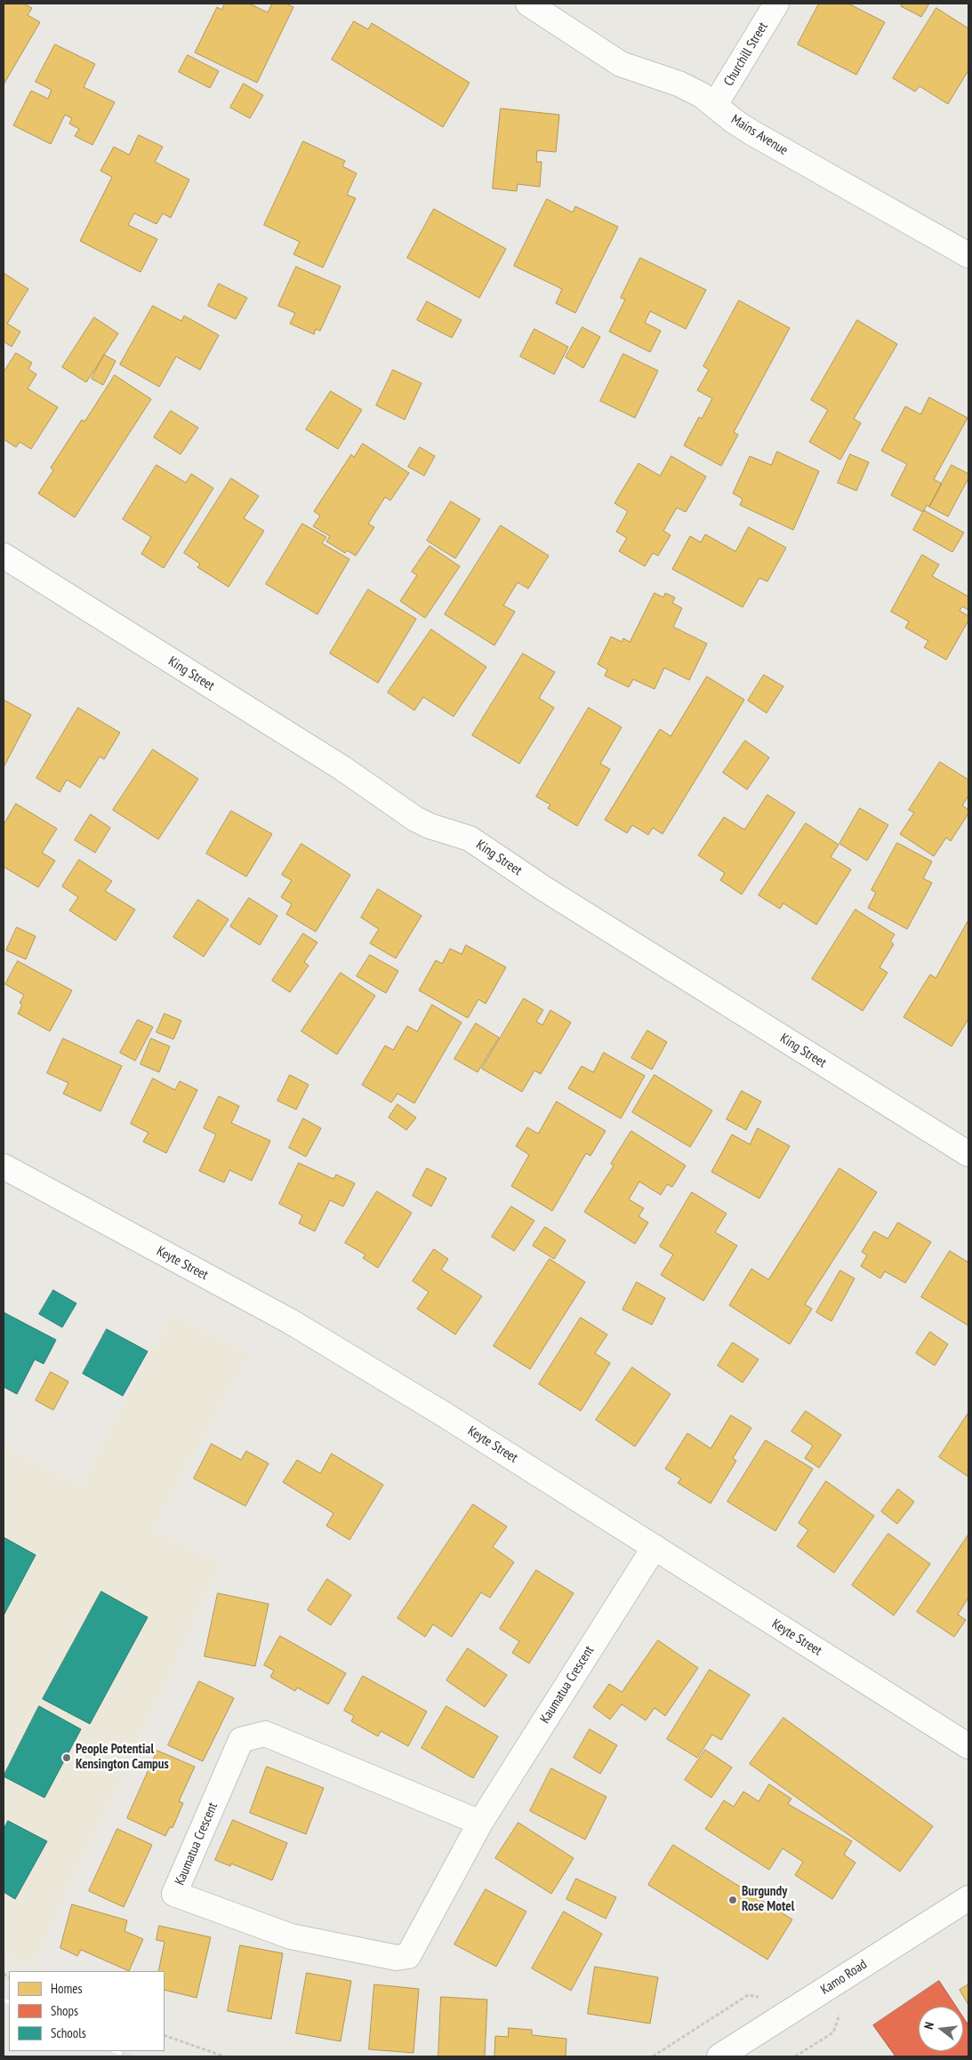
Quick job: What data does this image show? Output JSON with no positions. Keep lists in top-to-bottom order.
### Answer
{
  "streets": {
    "street": [
      "Churchill Street",
      "Mains Avenue",
      "King Street",
      "Keyte Street",
      "Kaumatua Crescent",
      "Kamo Road"
    ]
  },
  "crossings": [
    ["Churchill Street", "Mains Avenue"],
    ["Keyte Street", "Kaumatua Crescent"]
  ],
  "places": ["People Potential Kensington Campus", "Burgundy Rose Motel"],
  "legend": ["Homes", "Shops", "Schools"],
  "north": "left"
}
